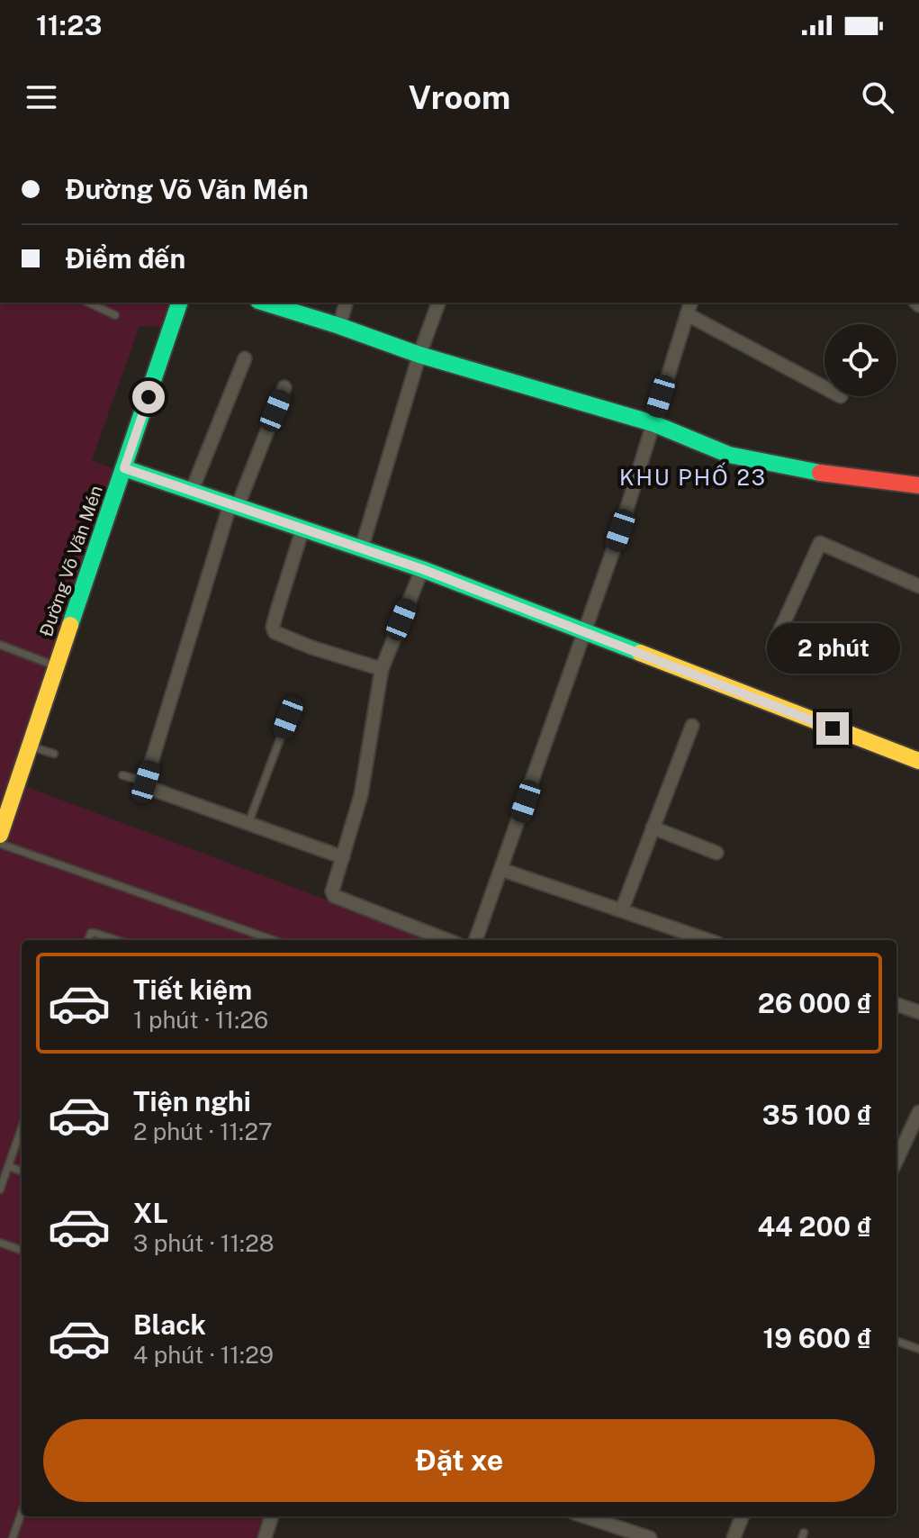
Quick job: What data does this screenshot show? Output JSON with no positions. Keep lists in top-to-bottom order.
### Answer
{
  "streets": {
    "street": ["Đường Võ Văn Mén"]
  },
  "districts": ["KHU PHỐ 23"],
  "page": {
    "status": "11:23",
    "header": "Vroom",
    "banner": ["Đường Võ Văn Mén", "Điểm đến"],
    "bubble": "2 phút",
    "list": [
      {
        "name": "Tiết kiệm",
        "note": "1 phút · 11:26",
        "value": "26 000 ₫"
      },
      {
        "name": "Tiện nghi",
        "note": "2 phút · 11:27",
        "value": "35 100 ₫"
      },
      {
        "name": "XL",
        "note": "3 phút · 11:28",
        "value": "44 200 ₫"
      },
      {
        "name": "Black",
        "note": "4 phút · 11:29",
        "value": "19 600 ₫"
      }
    ],
    "buttons": "Đặt xe"
  }
}
